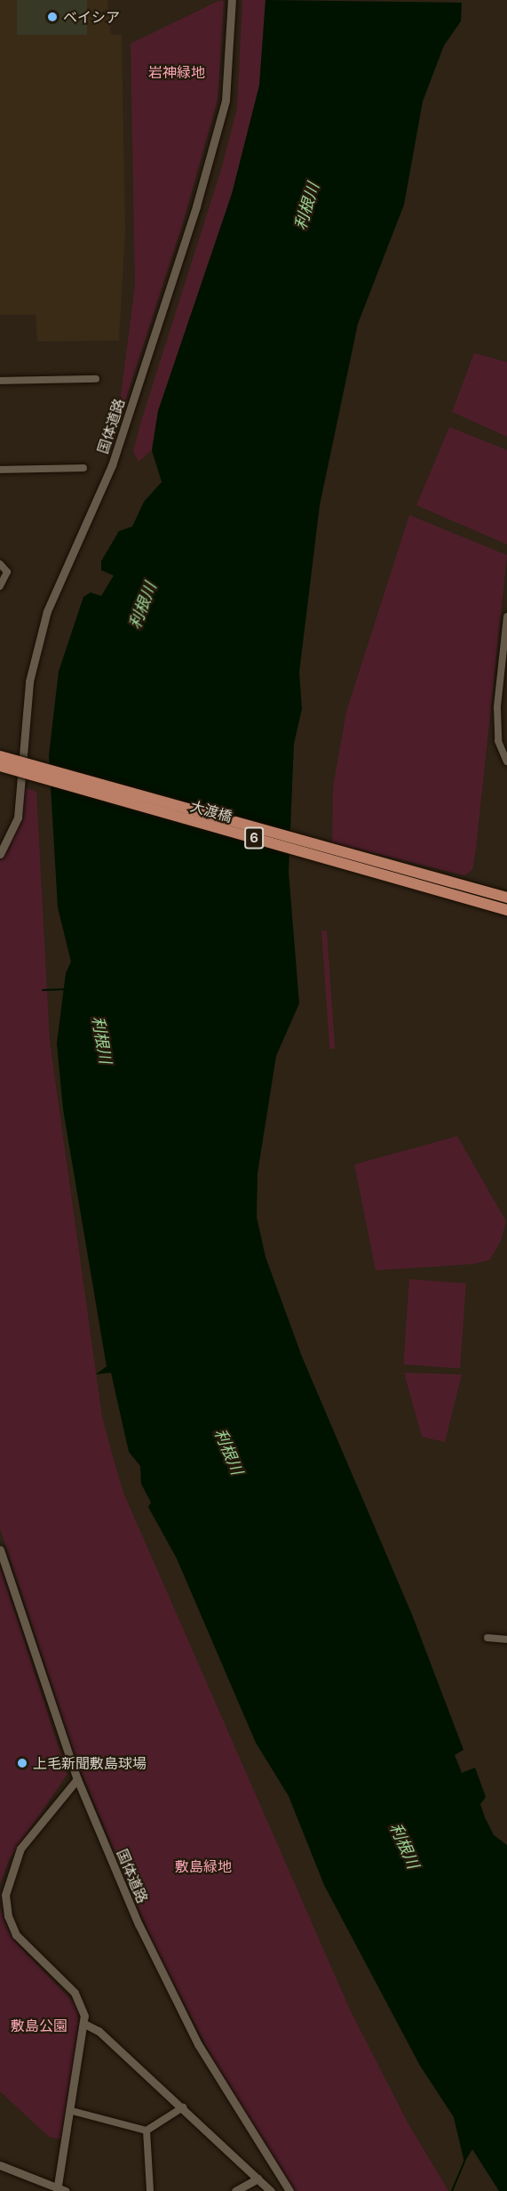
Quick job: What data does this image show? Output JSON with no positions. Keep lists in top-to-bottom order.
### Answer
{
  "streets": {
    "main road": ["大渡橋", "6"],
    "street": ["国体道路"]
  },
  "water": ["利根川"],
  "parks": ["岩神緑地", "敷島緑地", "敷島公園"],
  "places": ["ベイシア", "上毛新聞敷島球場"]
}
